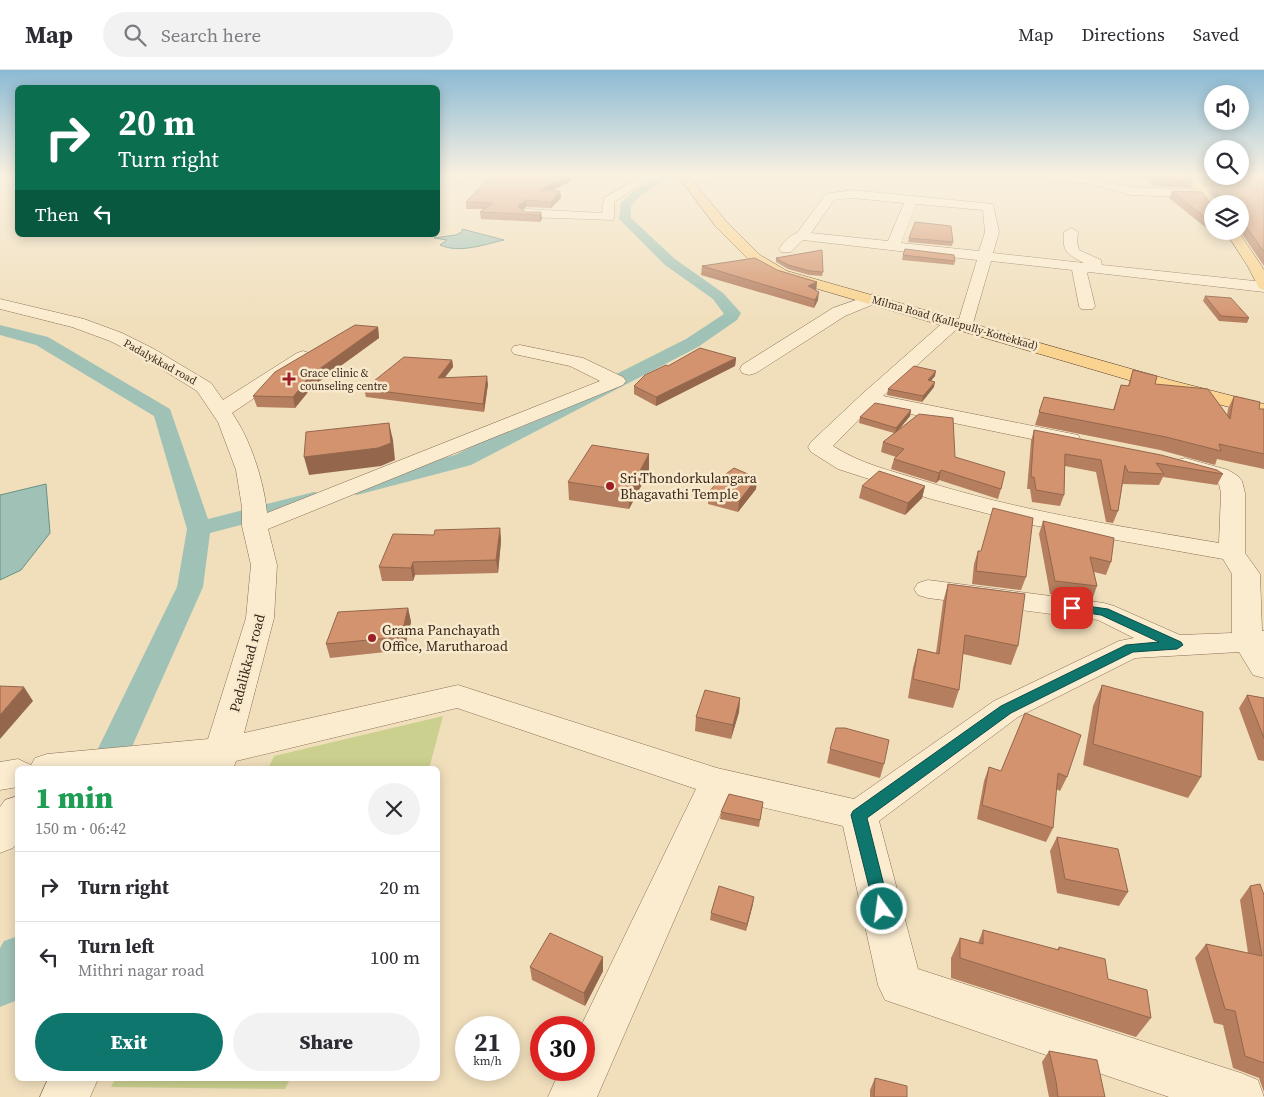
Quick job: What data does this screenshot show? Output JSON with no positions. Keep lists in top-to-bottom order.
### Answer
{
  "streets": {
    "main road": ["Milma Road (Kallepully-Kottekkad)"],
    "street": ["Padalykkad road", "Padalikkad road"]
  },
  "crossings": [
    ["Padalykkad road", "Padalikkad road"]
  ],
  "places": {
    "health": ["Grace clinic & counseling centre"],
    "other": ["Sri Thondorkulangara Bhagavathi Temple", "Grama Panchayath Office, Marutharoad"]
  },
  "page": {
    "header": "Map",
    "search": "Search here",
    "nav": ["Map", "Directions", "Saved"],
    "turn": ["20 m", "Turn right"],
    "then": "Then",
    "heading": ["1 min", "150 m · 06:42"],
    "list": [
      {
        "name": "Turn right",
        "value": "20 m"
      },
      {
        "name": "Turn left",
        "note": "Mithri nagar road",
        "value": "100 m"
      }
    ],
    "buttons": ["Exit", "Share"],
    "speed": "21 km/h",
    "limit": "30"
  }
}
